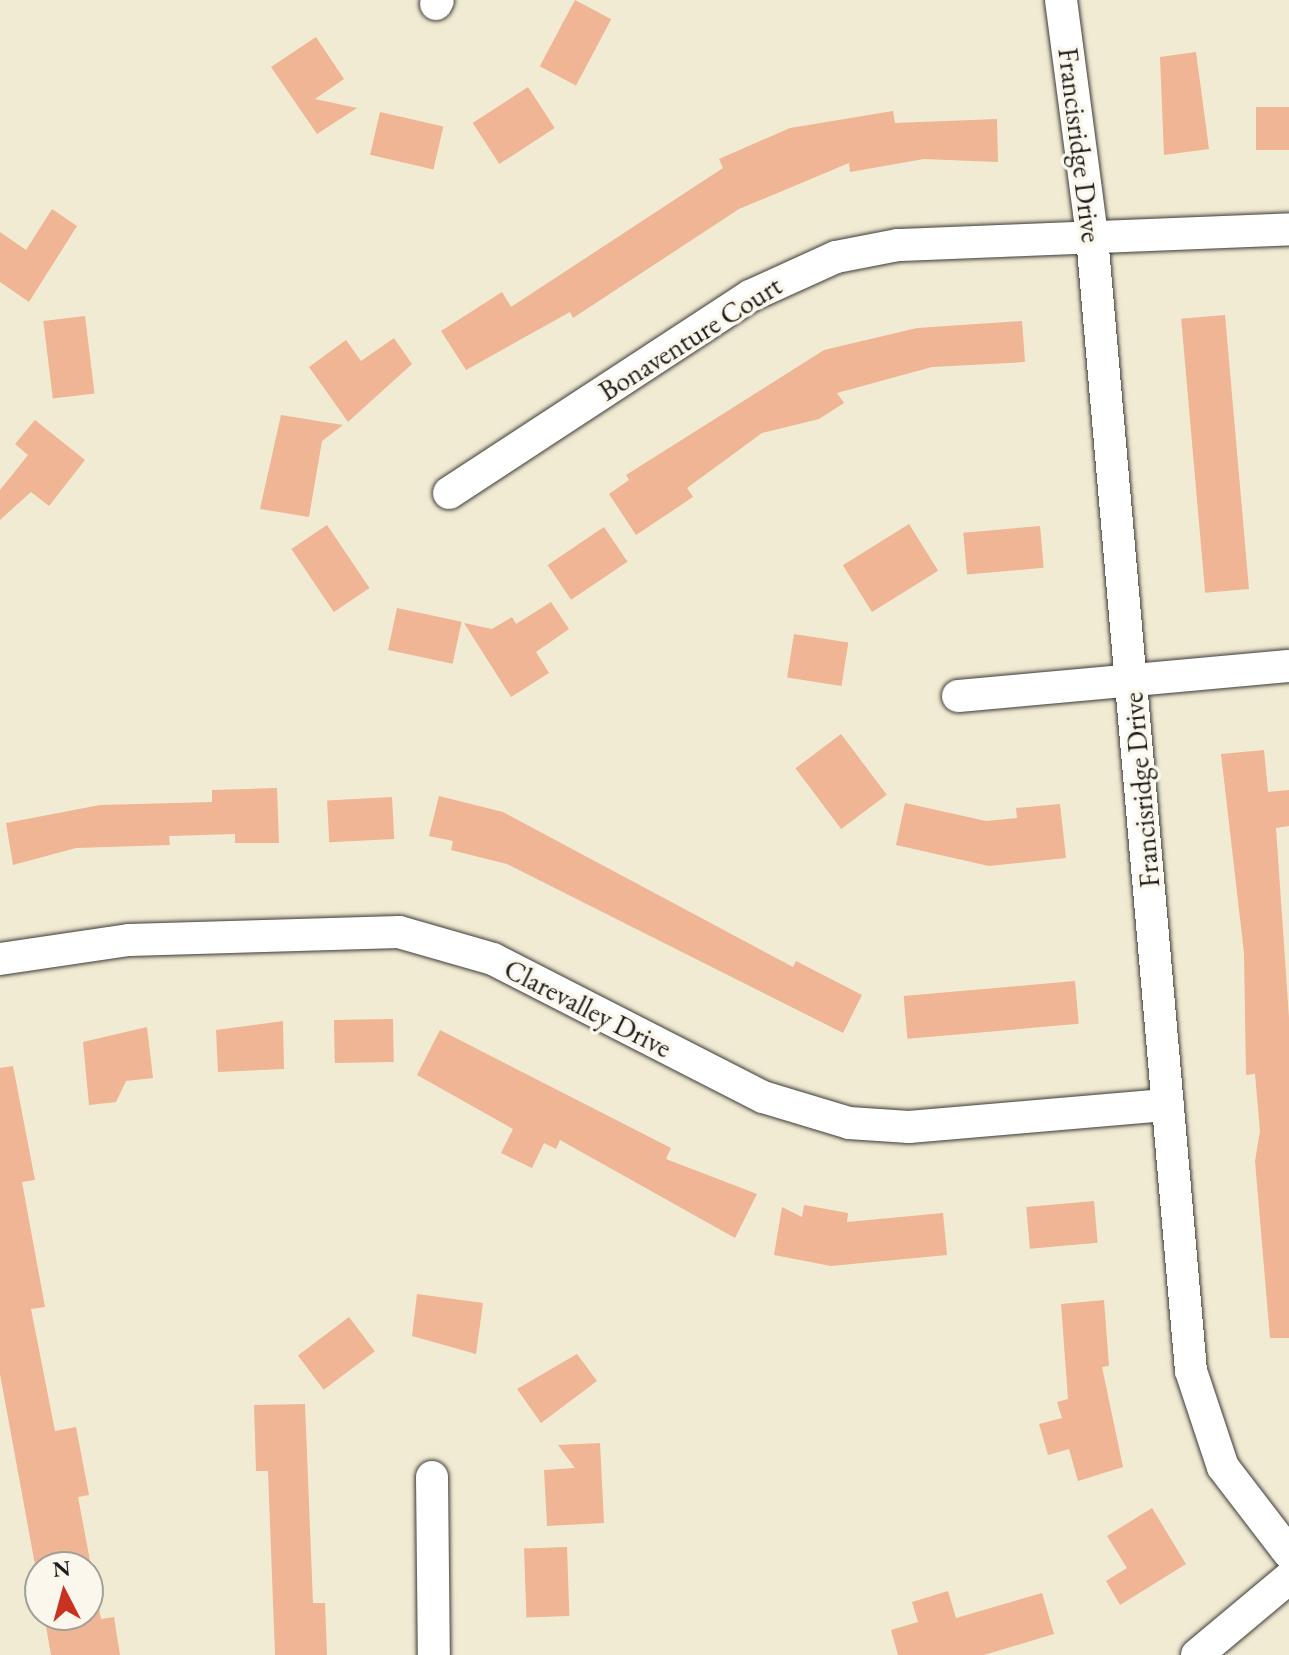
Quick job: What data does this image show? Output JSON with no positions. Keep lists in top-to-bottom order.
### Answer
{
  "streets": {
    "street": ["Francisridge Drive", "Bonaventure Court", "Clarevalley Drive"]
  },
  "crossings": [
    ["Francisridge Drive", "Bonaventure Court"],
    ["Francisridge Drive", "Clarevalley Drive"]
  ],
  "north": "top"
}
